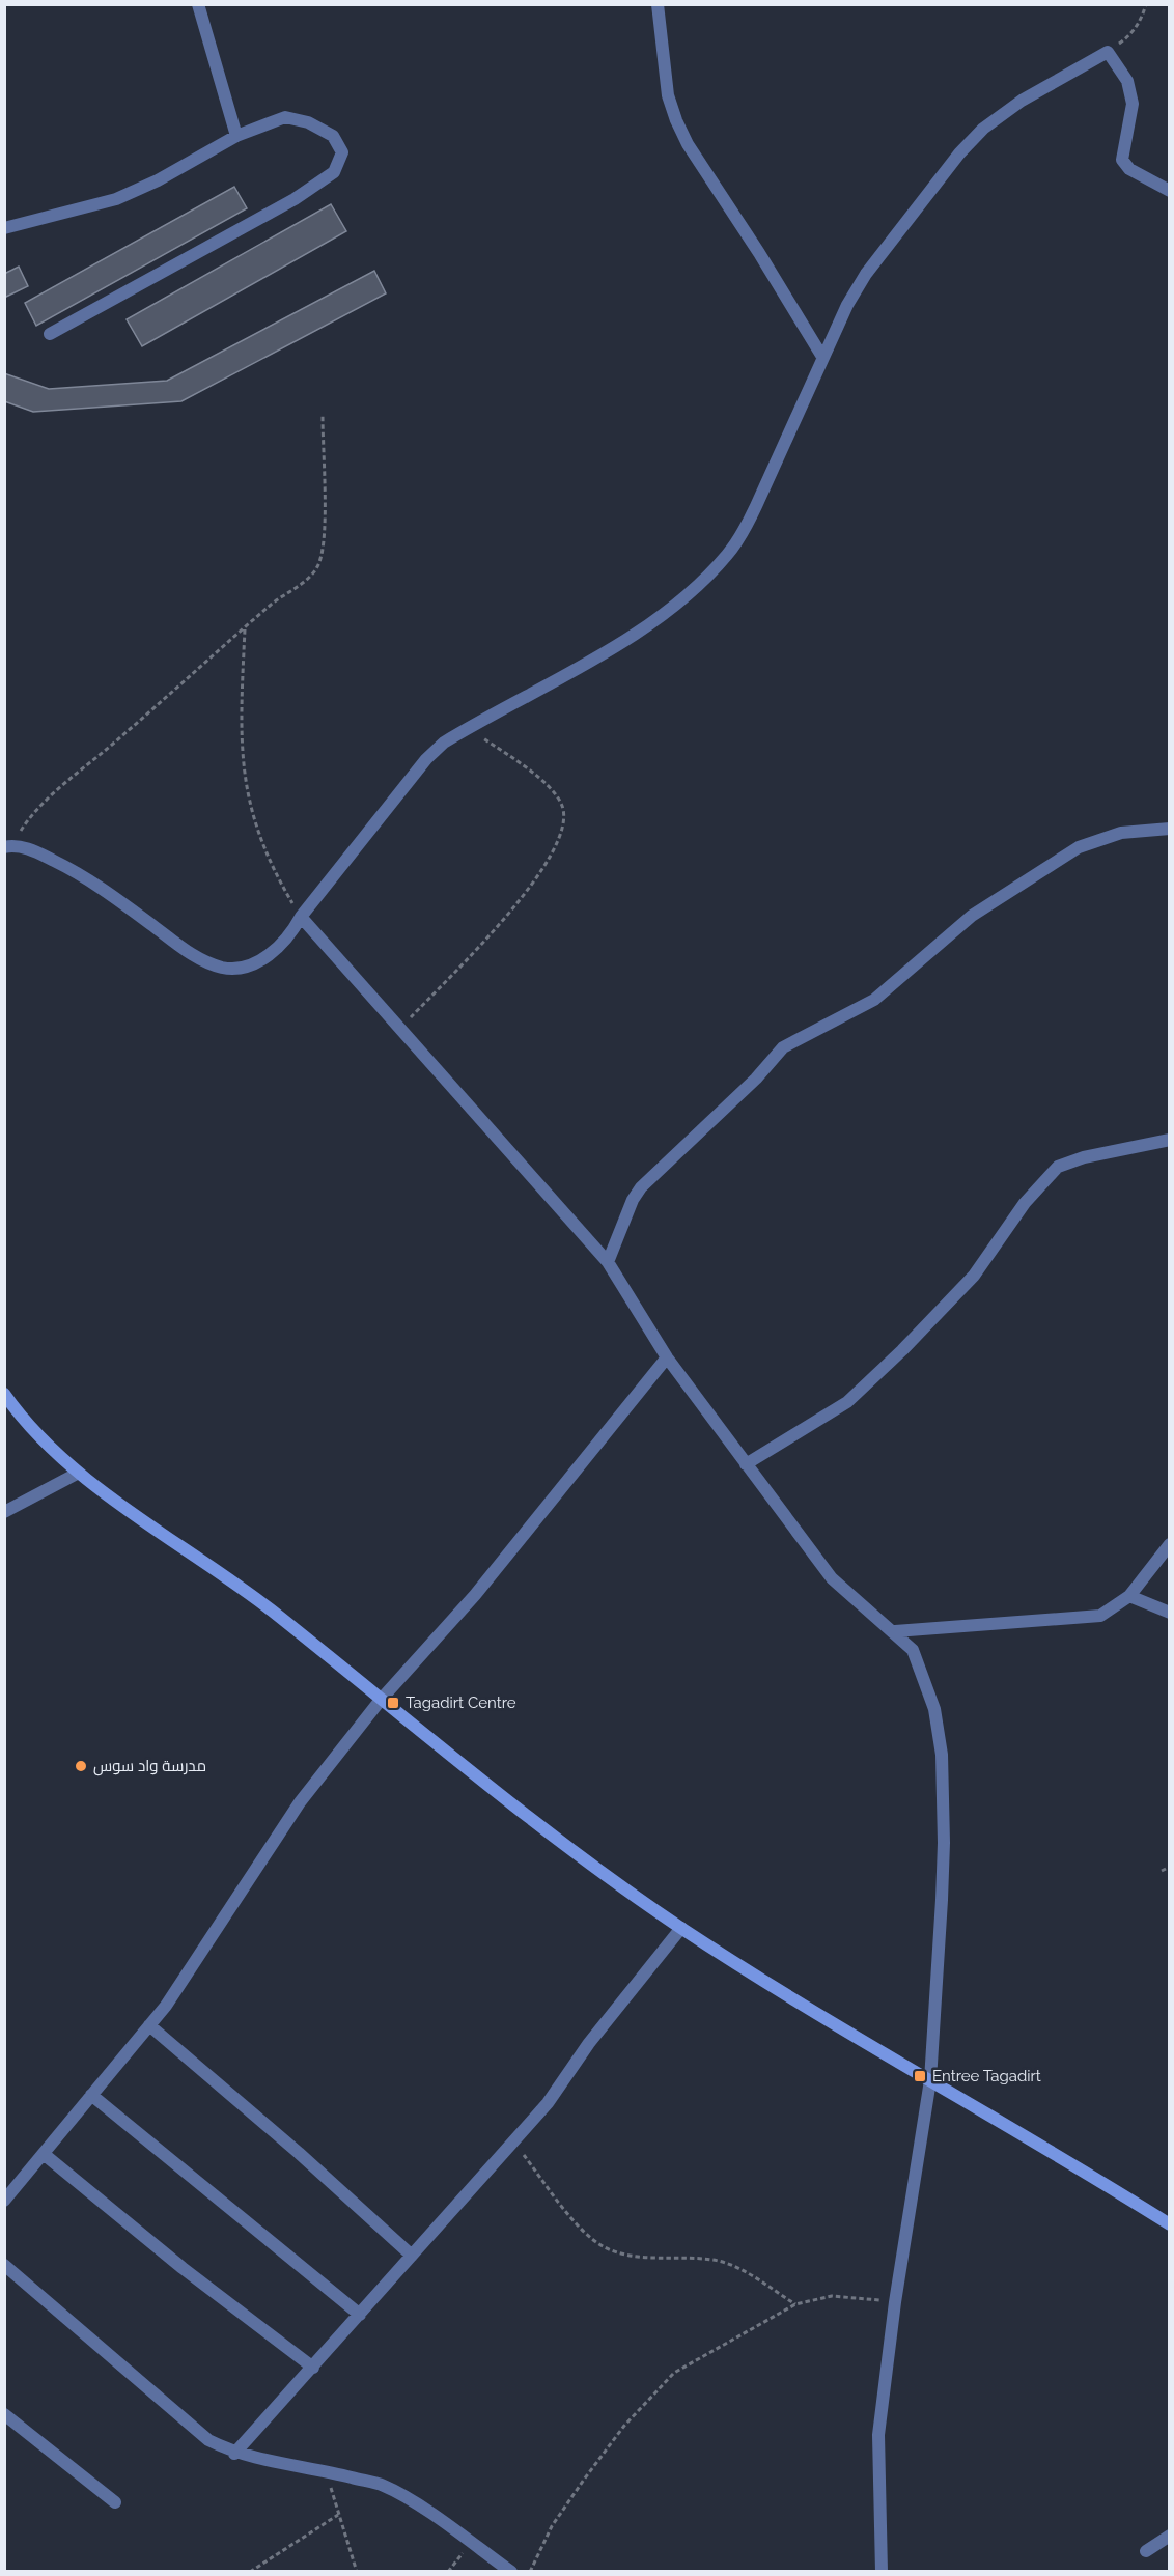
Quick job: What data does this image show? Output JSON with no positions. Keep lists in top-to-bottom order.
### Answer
{
  "places": {
    "transit": ["Tagadirt Centre", "Entree Tagadirt"],
    "other": ["مدرسة واد سوس"]
  }
}
